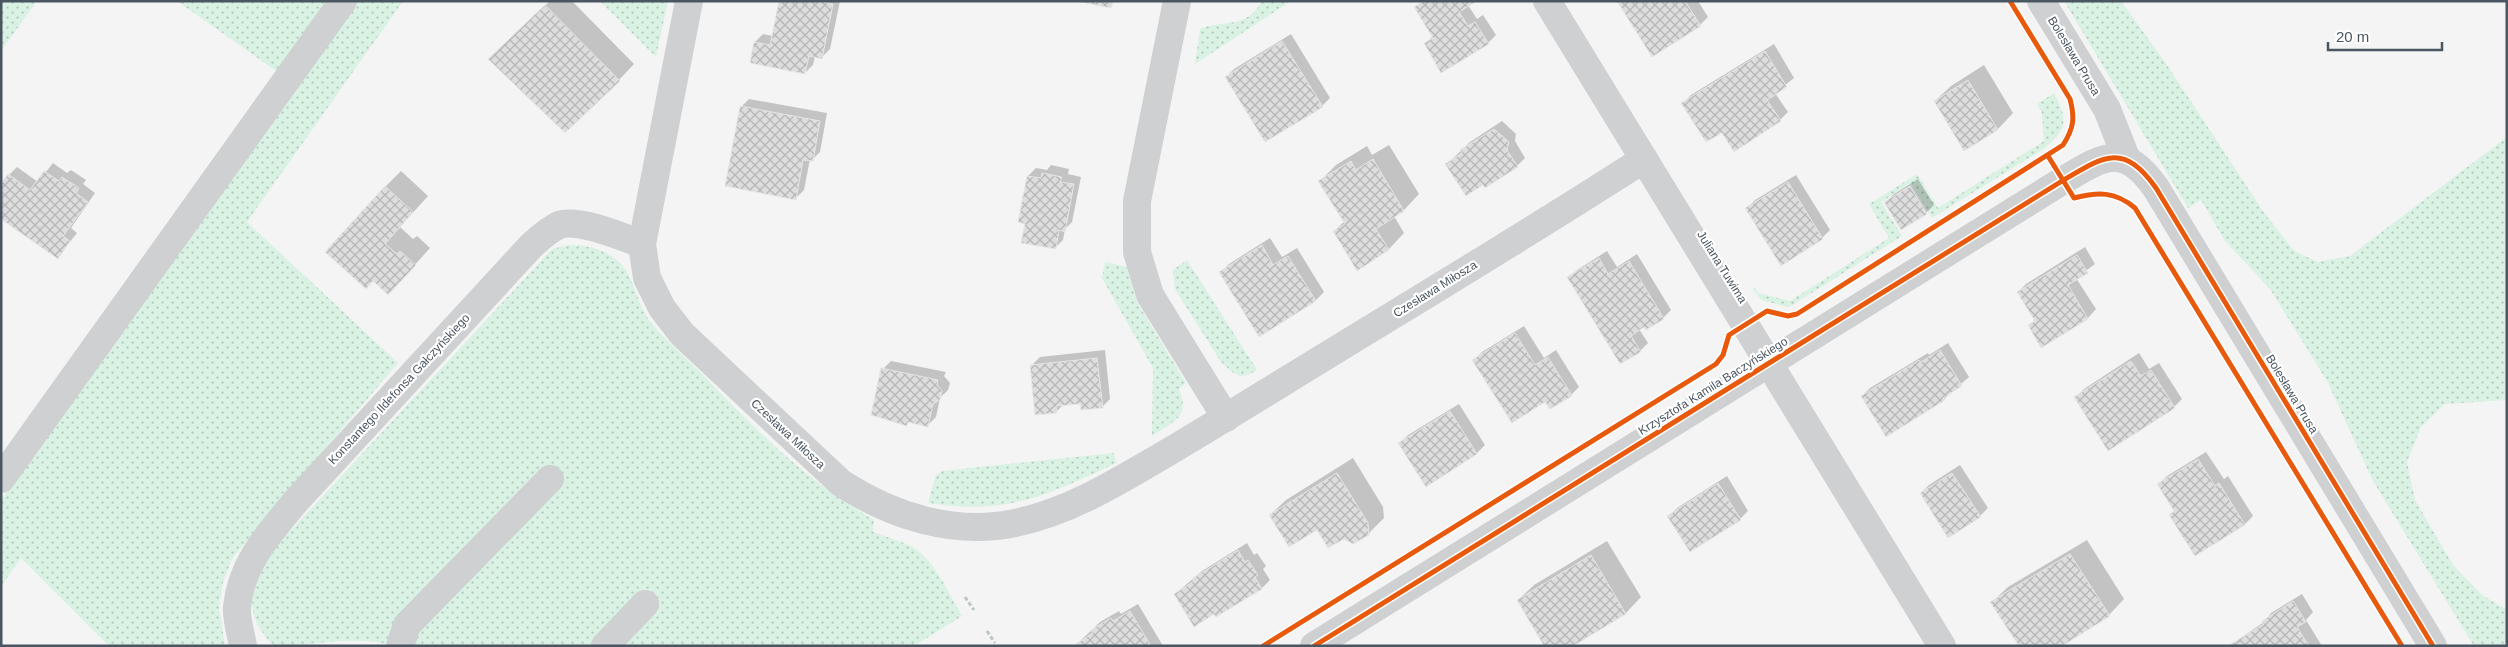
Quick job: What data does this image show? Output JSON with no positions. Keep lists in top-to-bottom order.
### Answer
{
  "streets": {
    "street": [
      "Bolesława Prusa",
      "Juliana Tuwima",
      "Czesława Miłosza",
      "Krzysztofa Kamila Baczyńskiego",
      "Konstantego Ildefonsa Gałczyńskiego"
    ]
  },
  "crossings": [
    ["Bolesława Prusa", "Krzysztofa Kamila Baczyńskiego"],
    ["Juliana Tuwima", "Czesława Miłosza"],
    ["Juliana Tuwima", "Krzysztofa Kamila Baczyńskiego"],
    ["Czesława Miłosza", "Konstantego Ildefonsa Gałczyńskiego"]
  ],
  "scale_bar": "20 m"
}
